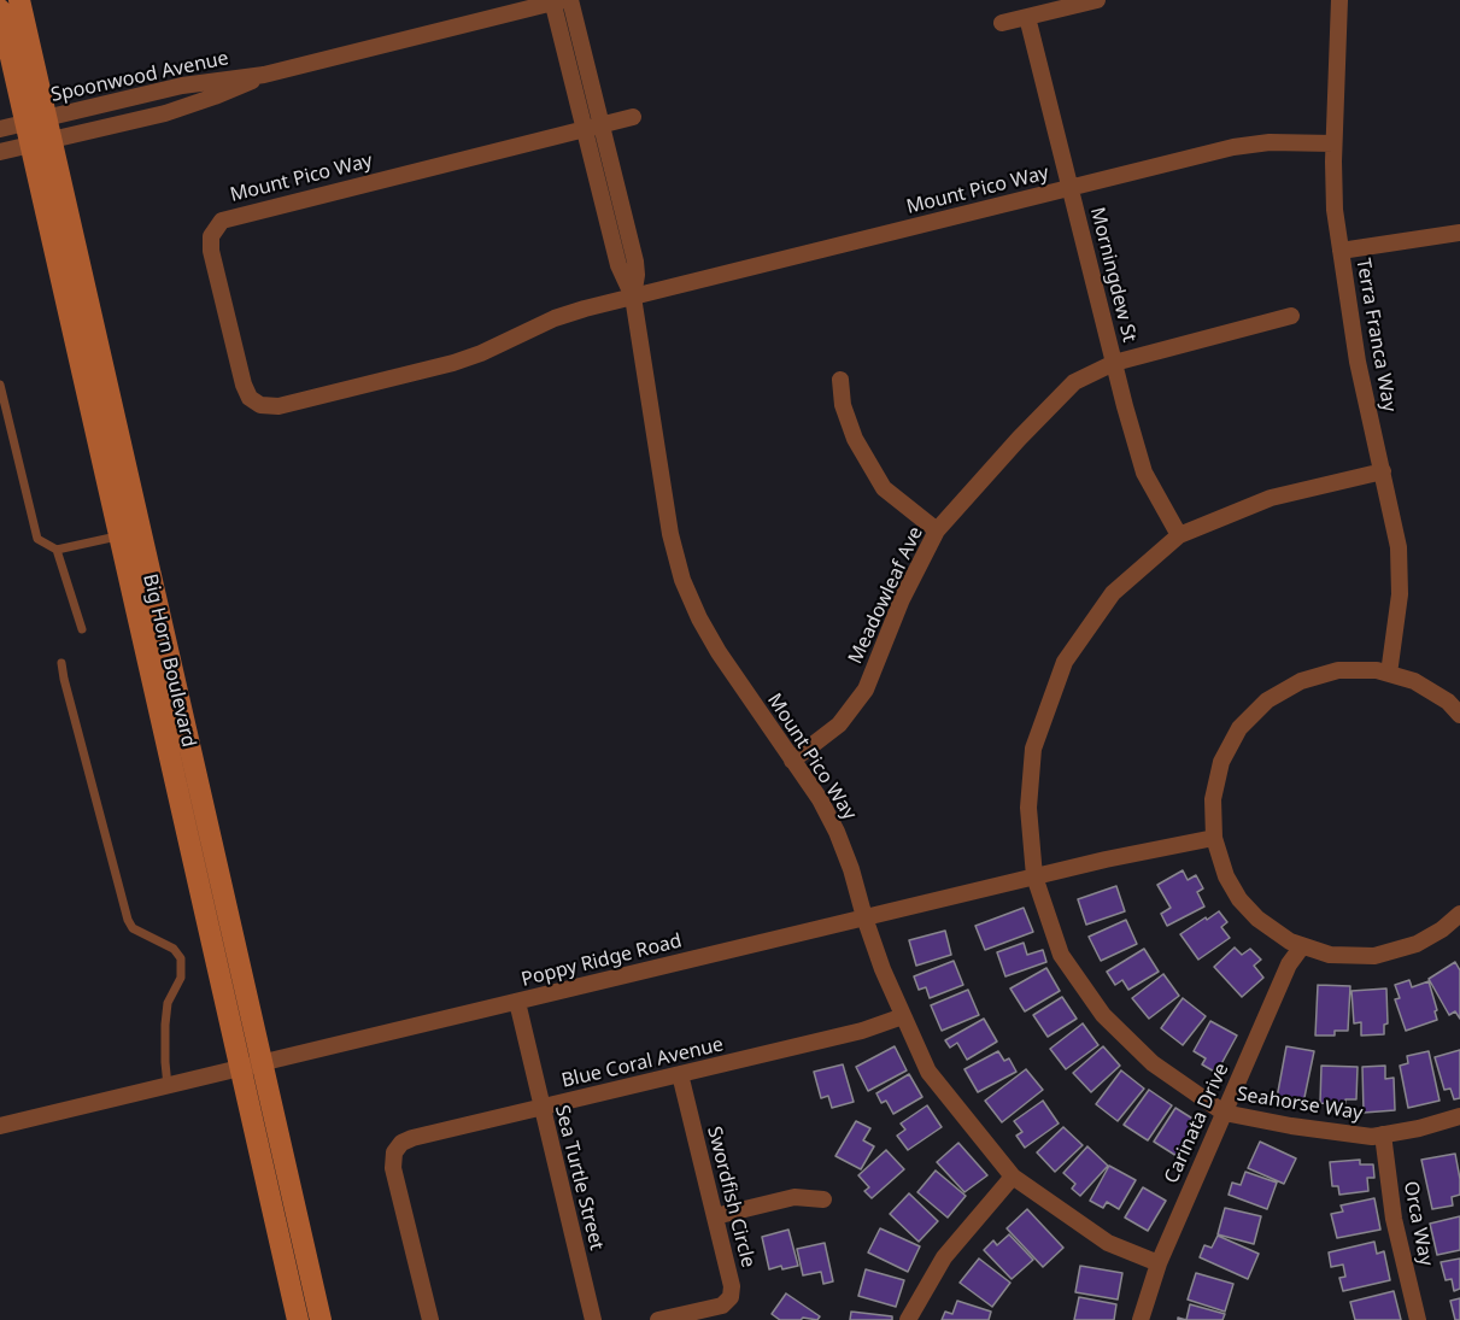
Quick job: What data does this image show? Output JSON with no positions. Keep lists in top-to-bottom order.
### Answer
{
  "streets": {
    "main road": ["Big Horn Boulevard"],
    "street": [
      "Spoonwood Avenue",
      "Mount Pico Way",
      "Morningdew St",
      "Terra Franca Way",
      "Meadowleaf Ave",
      "Poppy Ridge Road",
      "Blue Coral Avenue",
      "Seahorse Way",
      "Carinata Drive",
      "Sea Turtle Street",
      "Swordfish Circle",
      "Orca Way"
    ]
  },
  "crossings": [
    ["Spoonwood Avenue", "Mount Pico Way"],
    ["Spoonwood Avenue", "Big Horn Boulevard"],
    ["Mount Pico Way", "Morningdew St"],
    ["Mount Pico Way", "Terra Franca Way"],
    ["Mount Pico Way", "Meadowleaf Ave"],
    ["Mount Pico Way", "Poppy Ridge Road"],
    ["Mount Pico Way", "Blue Coral Avenue"],
    ["Mount Pico Way", "Carinata Drive"],
    ["Morningdew St", "Meadowleaf Ave"],
    ["Morningdew St", "Seahorse Way"],
    ["Terra Franca Way", "Seahorse Way"],
    ["Big Horn Boulevard", "Poppy Ridge Road"],
    ["Poppy Ridge Road", "Seahorse Way"],
    ["Poppy Ridge Road", "Sea Turtle Street"],
    ["Blue Coral Avenue", "Sea Turtle Street"],
    ["Blue Coral Avenue", "Swordfish Circle"],
    ["Seahorse Way", "Carinata Drive"],
    ["Seahorse Way", "Orca Way"]
  ]
}
